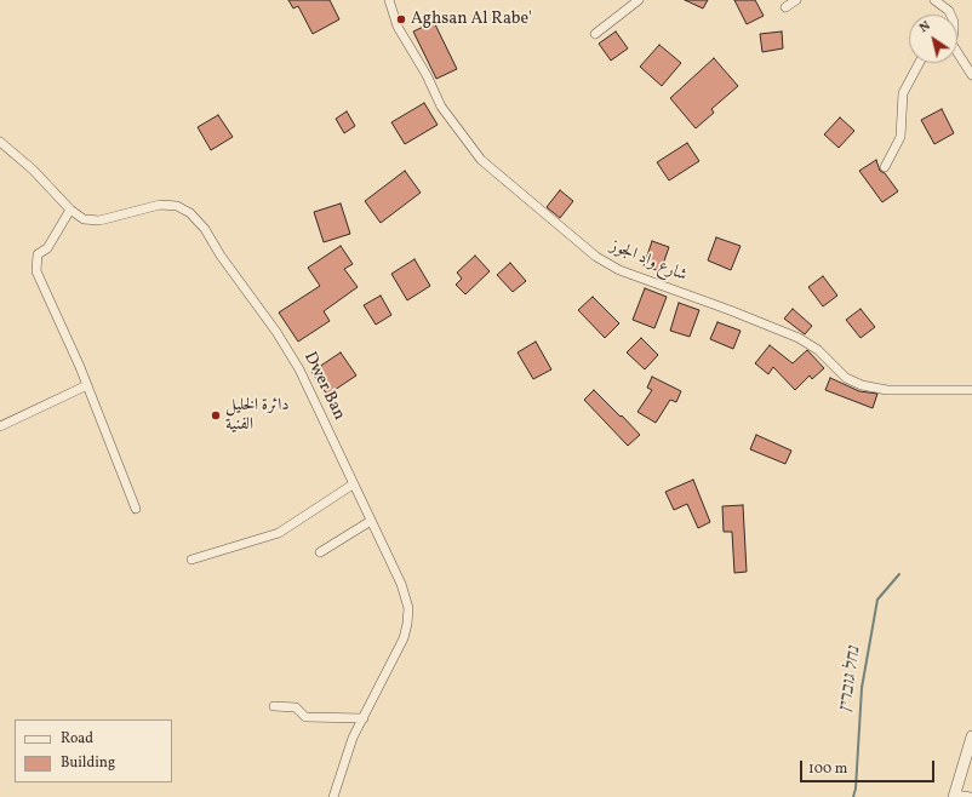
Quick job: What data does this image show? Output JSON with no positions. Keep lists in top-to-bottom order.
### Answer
{
  "streets": {
    "street": ["شارع واد الجوز", "Dwer Ban"]
  },
  "water": ["נחל גוברין"],
  "places": ["Aghsan Al Rabe'", "دائرة الخليل الفنية"],
  "legend": ["Road", "Building"],
  "scale_bar": "100 m",
  "north": "top left"
}
